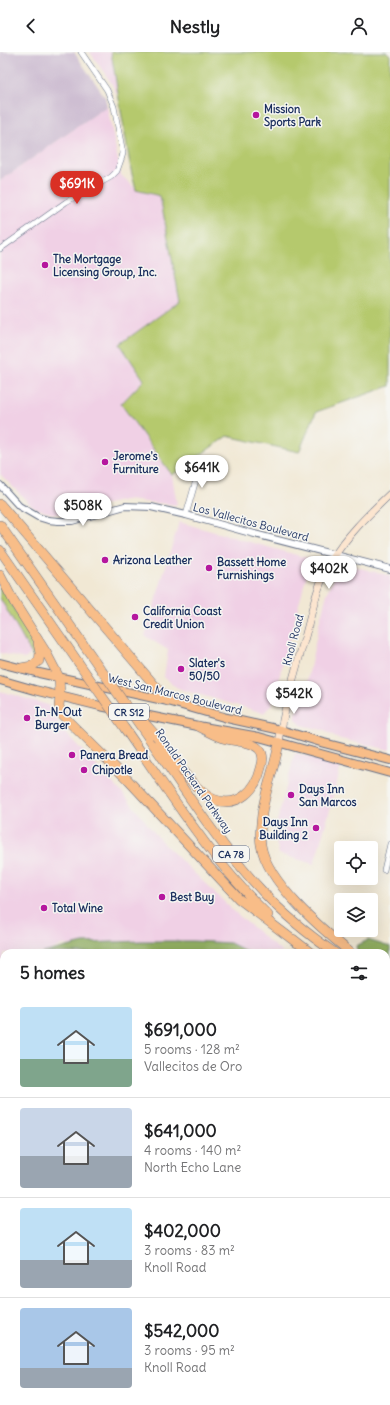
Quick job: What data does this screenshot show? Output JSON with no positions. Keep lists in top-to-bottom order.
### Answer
{
  "streets": {
    "highway": ["Ronald Packard Parkway", "CA 78"],
    "main road": ["Knoll Road", "West San Marcos Boulevard", "CR S12"],
    "street": ["Los Vallecitos Boulevard"]
  },
  "crossings": [
    ["Los Vallecitos Boulevard", "Knoll Road"],
    ["Knoll Road", "West San Marcos Boulevard"]
  ],
  "places": [
    "Mission Sports Park",
    "The Mortgage Licensing Group, Inc.",
    "Jerome's Furniture",
    "Arizona Leather",
    "Bassett Home Furnishings",
    "California Coast Credit Union",
    "Slater's 50/50",
    "In-N-Out Burger",
    "Panera Bread",
    "Chipotle",
    "Days Inn San Marcos",
    "Days Inn Building 2",
    "Best Buy",
    "Total Wine"
  ],
  "page": {
    "header": "Nestly",
    "price": [
      "$691K",
      "$641K",
      "$508K",
      "$402K",
      "$542K"
    ],
    "heading": "5 homes",
    "list": [
      {
        "name": "$691,000",
        "note": "5 rooms · 128 m² · Vallecitos de Oro"
      },
      {
        "name": "$641,000",
        "note": "4 rooms · 140 m² · North Echo Lane"
      },
      {
        "name": "$402,000",
        "note": "3 rooms · 83 m² · Knoll Road"
      },
      {
        "name": "$542,000",
        "note": "3 rooms · 95 m² · Knoll Road"
      }
    ]
  }
}
